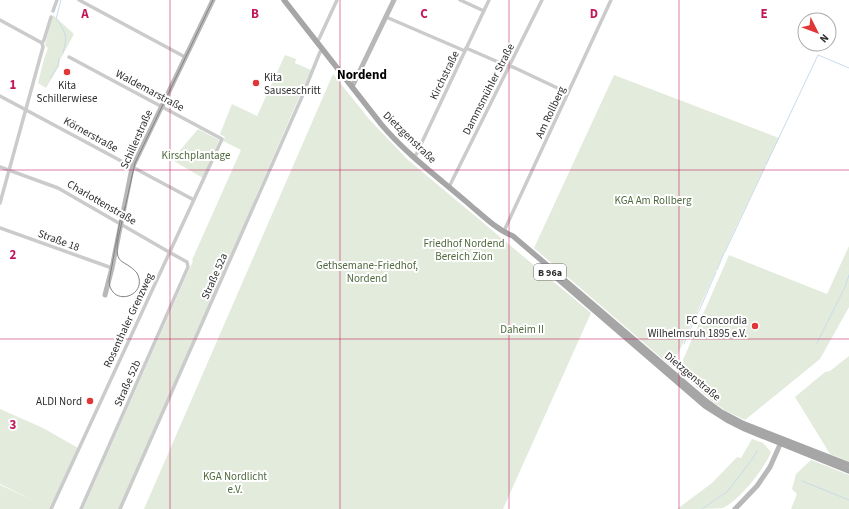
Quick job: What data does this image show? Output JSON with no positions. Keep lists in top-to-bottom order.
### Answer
{
  "streets": {
    "main road": ["Dietzgenstraße", "B 96a"],
    "street": [
      "Kirchstraße",
      "Dammsmühler Straße",
      "Waldemarstraße",
      "Am Rollberg",
      "Körnerstraße",
      "Schillerstraße",
      "Charlottenstraße",
      "Straße 18",
      "Straße 52a",
      "Rosenthaler Grenzweg",
      "Straße 52b"
    ]
  },
  "crossings": [
    ["Kirchstraße", "Dietzgenstraße"],
    ["Dammsmühler Straße", "Dietzgenstraße"],
    ["Waldemarstraße", "Schillerstraße"],
    ["Waldemarstraße", "Rosenthaler Grenzweg"],
    ["Am Rollberg", "Dietzgenstraße"],
    ["Körnerstraße", "Schillerstraße"],
    ["Körnerstraße", "Rosenthaler Grenzweg"],
    ["Dietzgenstraße", "B 96a"],
    ["Dietzgenstraße", "Straße 52a"],
    ["Schillerstraße", "Charlottenstraße"],
    ["Schillerstraße", "Straße 18"],
    ["Charlottenstraße", "Rosenthaler Grenzweg"],
    ["Charlottenstraße", "Straße 52b"]
  ],
  "districts": ["Nordend"],
  "parks": [
    "Kirschplantage",
    "KGA Am Rollberg",
    "Friedhof Nordend Bereich Zion",
    "Gethsemane-Friedhof, Nordend",
    "Daheim II",
    "KGA Nordlicht e.V."
  ],
  "places": [
    "Kita Schillerwiese",
    "Kita Sauseschritt",
    "FC Concordia Wilhelmsruh 1895 e.V.",
    "ALDI Nord"
  ],
  "north": "bottom right",
  "grid": {
    "columns": [
      "A",
      "B",
      "C",
      "D",
      "E"
    ],
    "rows": ["1", "2", "3"]
  }
}
